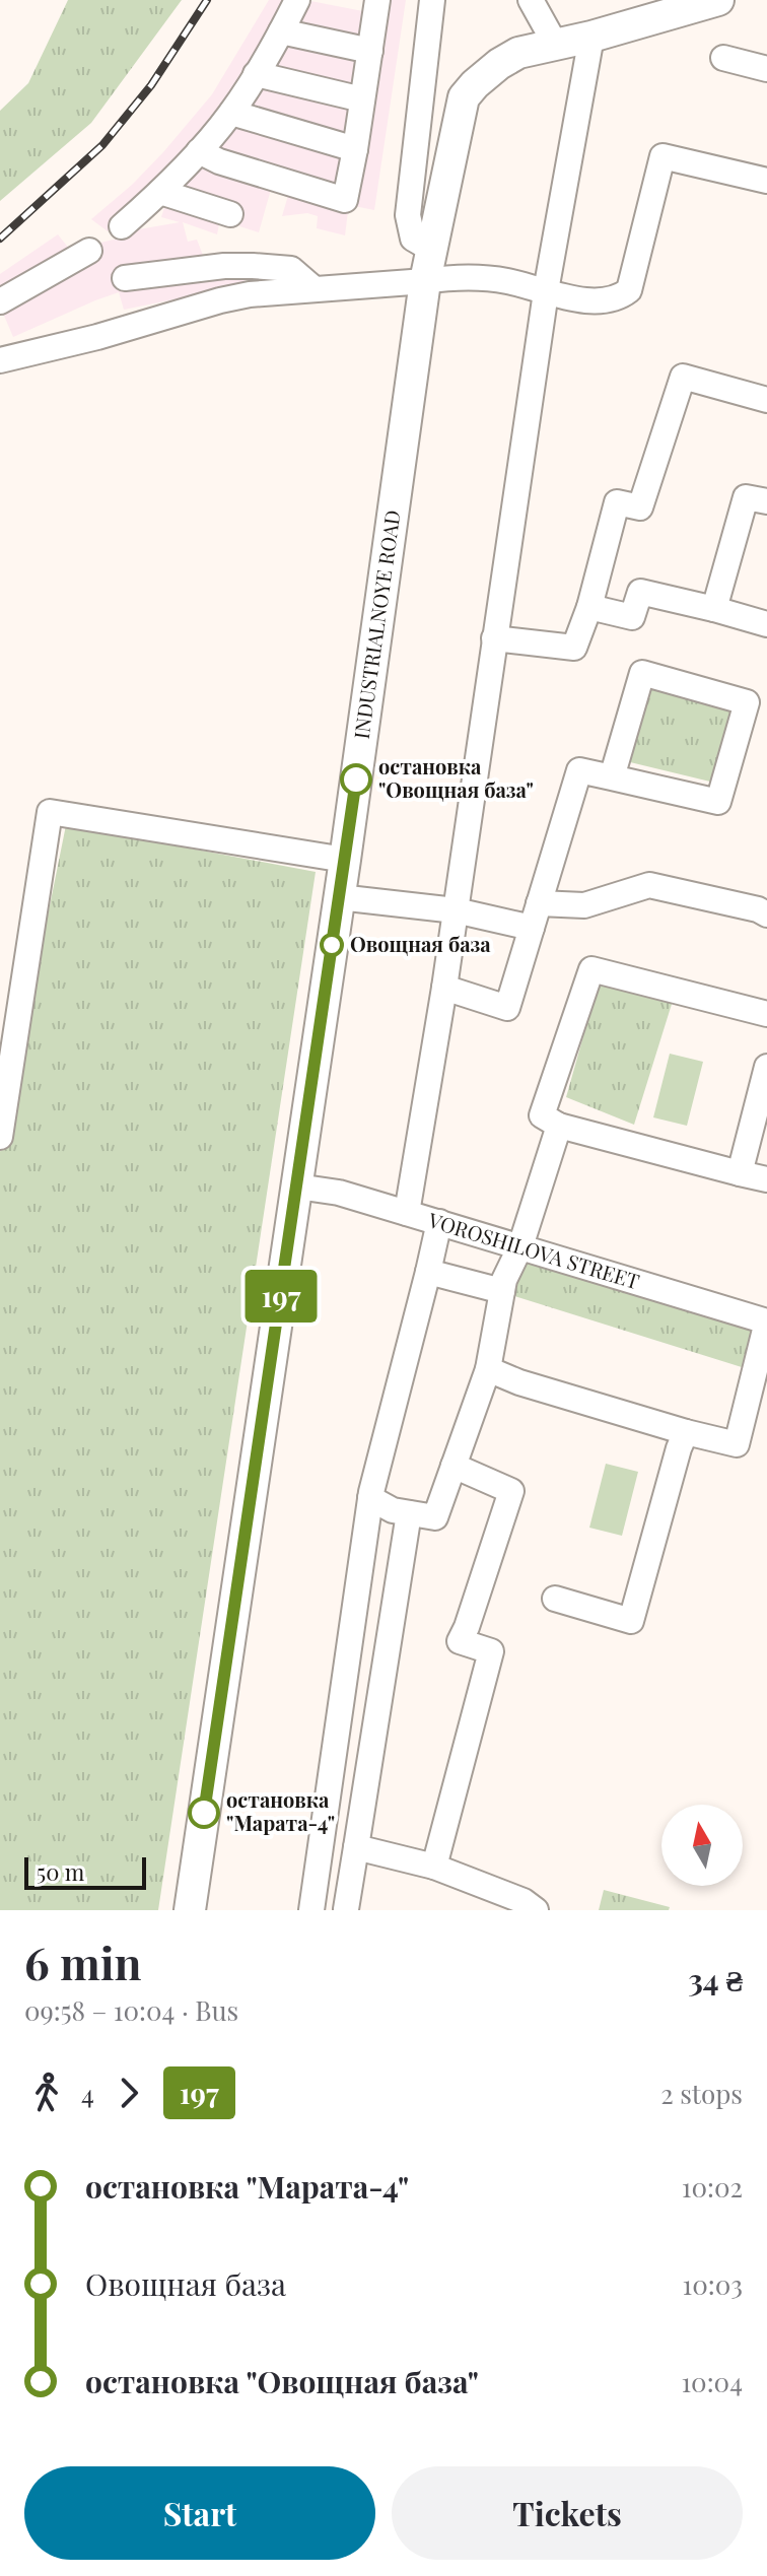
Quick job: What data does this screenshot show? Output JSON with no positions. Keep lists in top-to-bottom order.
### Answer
{
  "streets": {
    "main road": ["INDUSTRIALNOYE ROAD"],
    "street": ["VOROSHILOVA STREET"]
  },
  "crossings": [
    ["INDUSTRIALNOYE ROAD", "VOROSHILOVA STREET"]
  ],
  "places": ["остановка \"Овощная база\"", "Овощная база", "остановка \"Марата-4\""],
  "lines": ["bus line 197"],
  "scale_bar": "50 m",
  "north": "top",
  "page": {
    "on_map": "197",
    "scale": "50 m",
    "heading": ["6 min", "09:58 – 10:04 · Bus", "34 ₴"],
    "legs": ["4", "197", "2 stops"],
    "list": [
      {
        "name": "остановка \"Марата-4\"",
        "value": "10:02"
      },
      {
        "name": "Овощная база",
        "value": "10:03"
      },
      {
        "name": "остановка \"Овощная база\"",
        "value": "10:04"
      }
    ],
    "buttons": ["Start", "Tickets"]
  }
}
